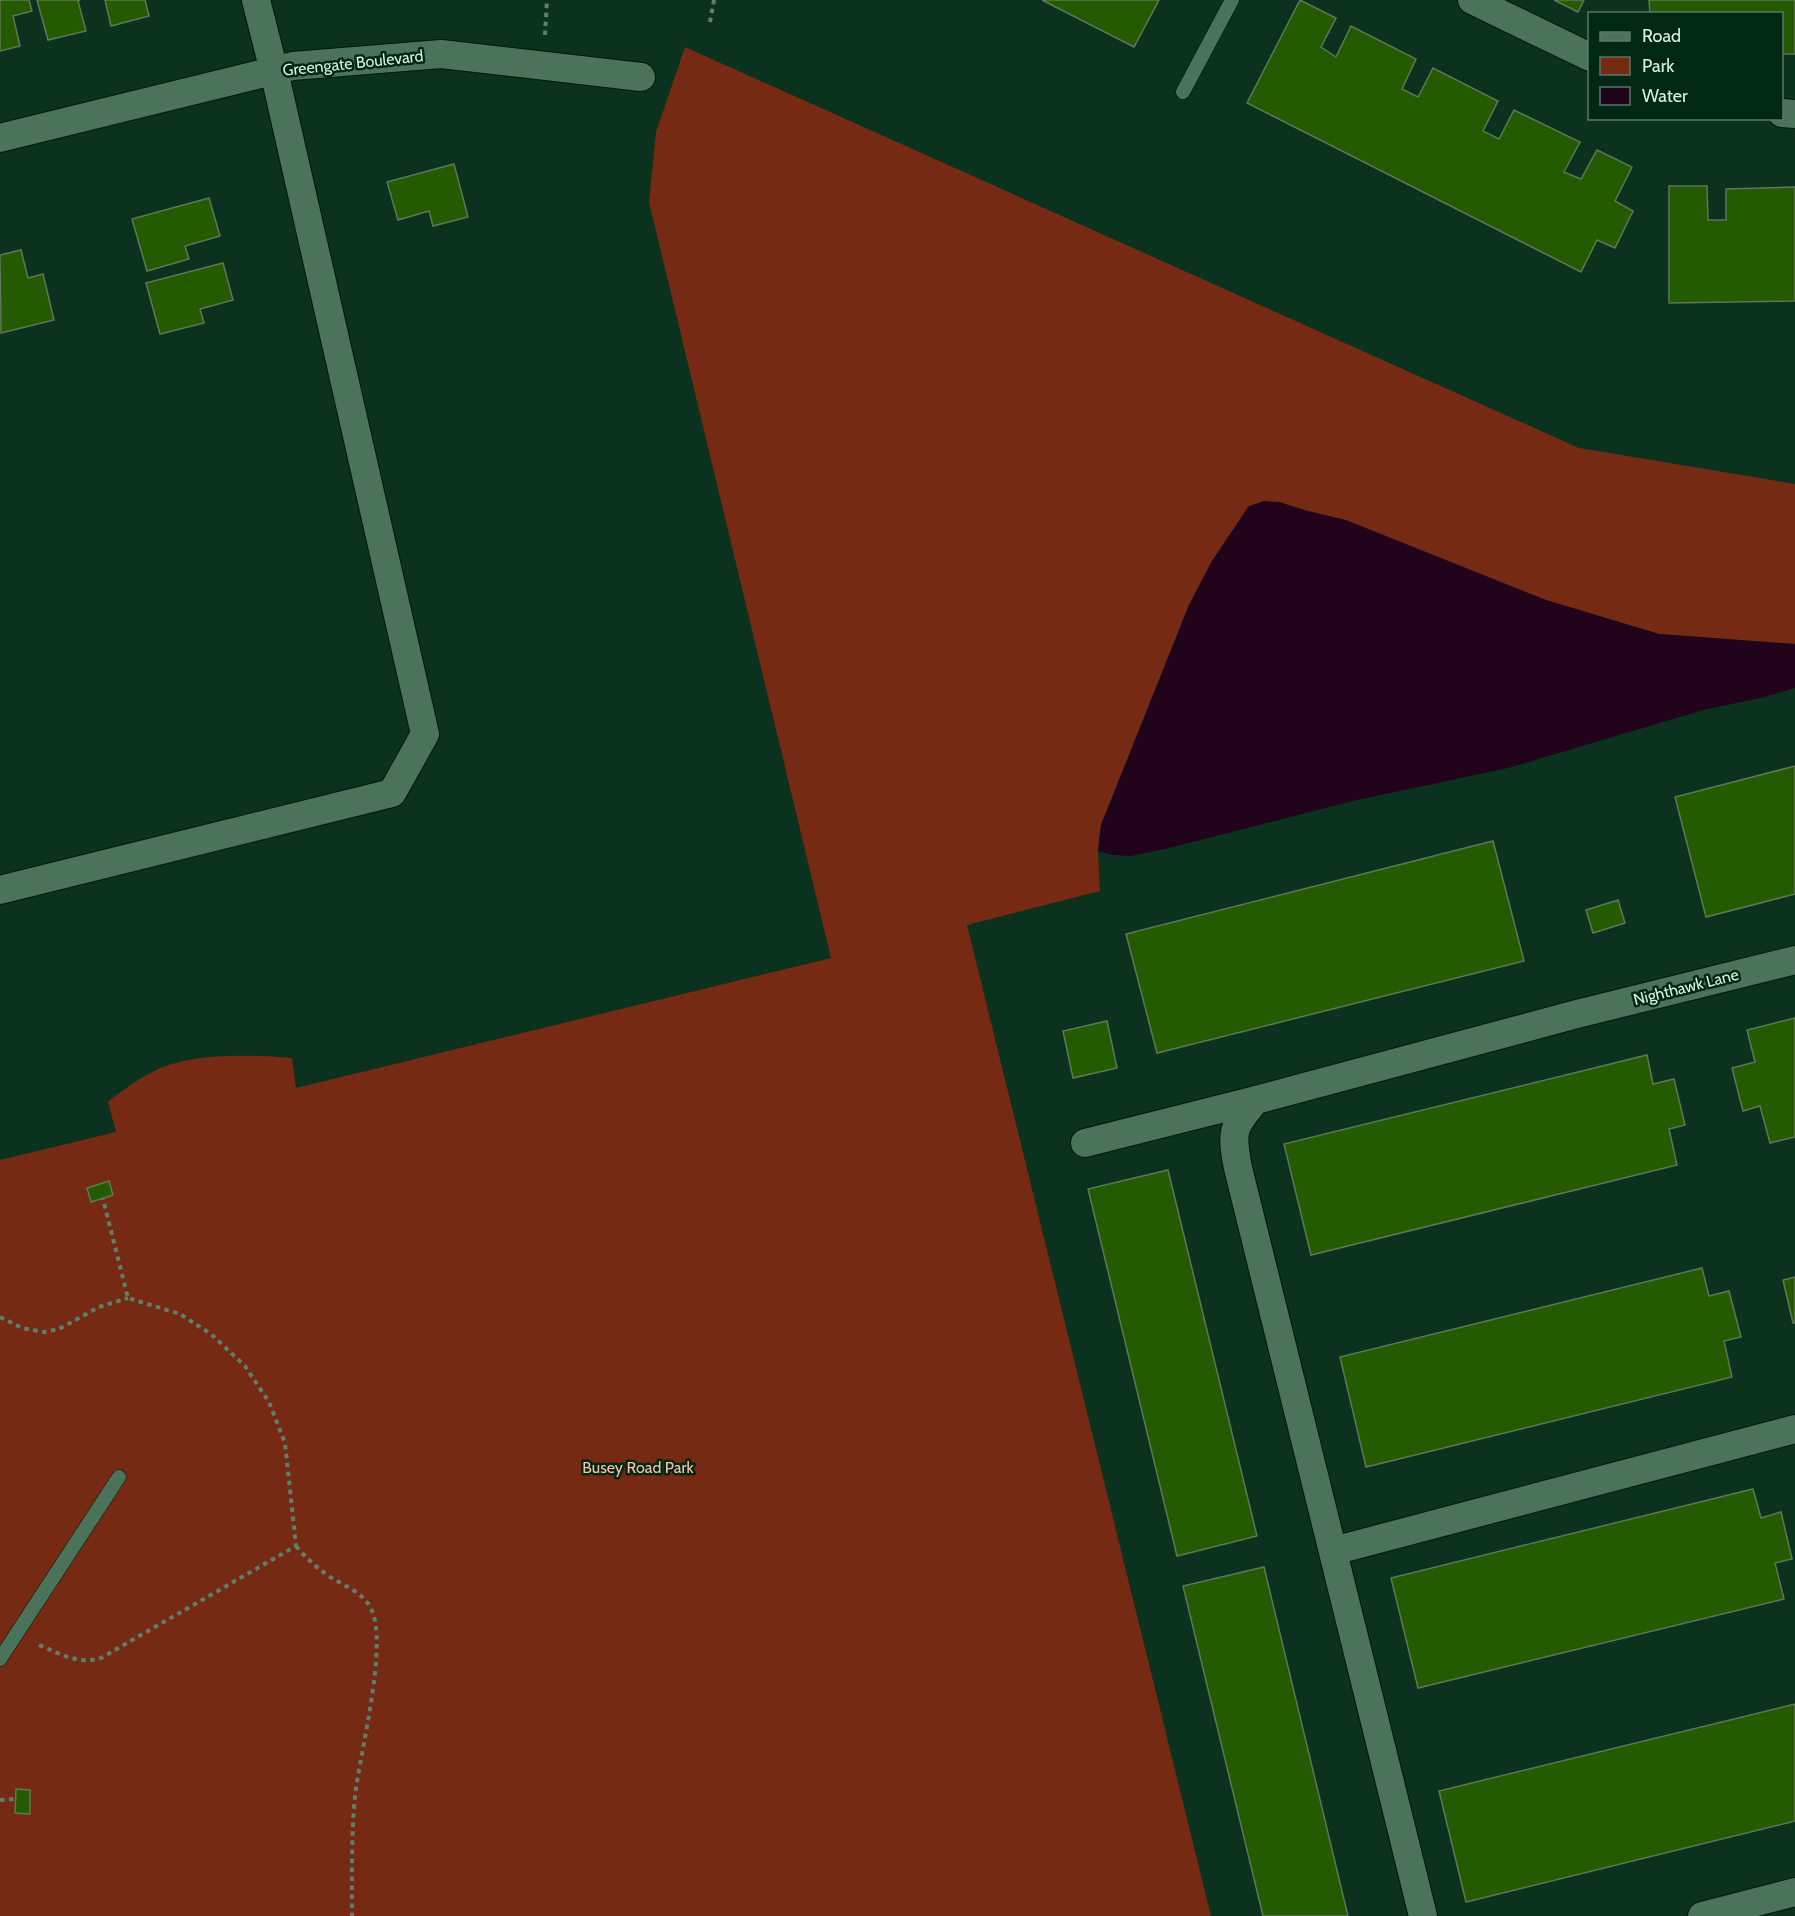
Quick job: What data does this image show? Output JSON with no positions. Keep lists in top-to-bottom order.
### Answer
{
  "streets": {
    "street": ["Greengate Boulevard", "Nighthawk Lane"]
  },
  "parks": ["Busey Road Park"],
  "legend": ["Road", "Park", "Water"]
}
